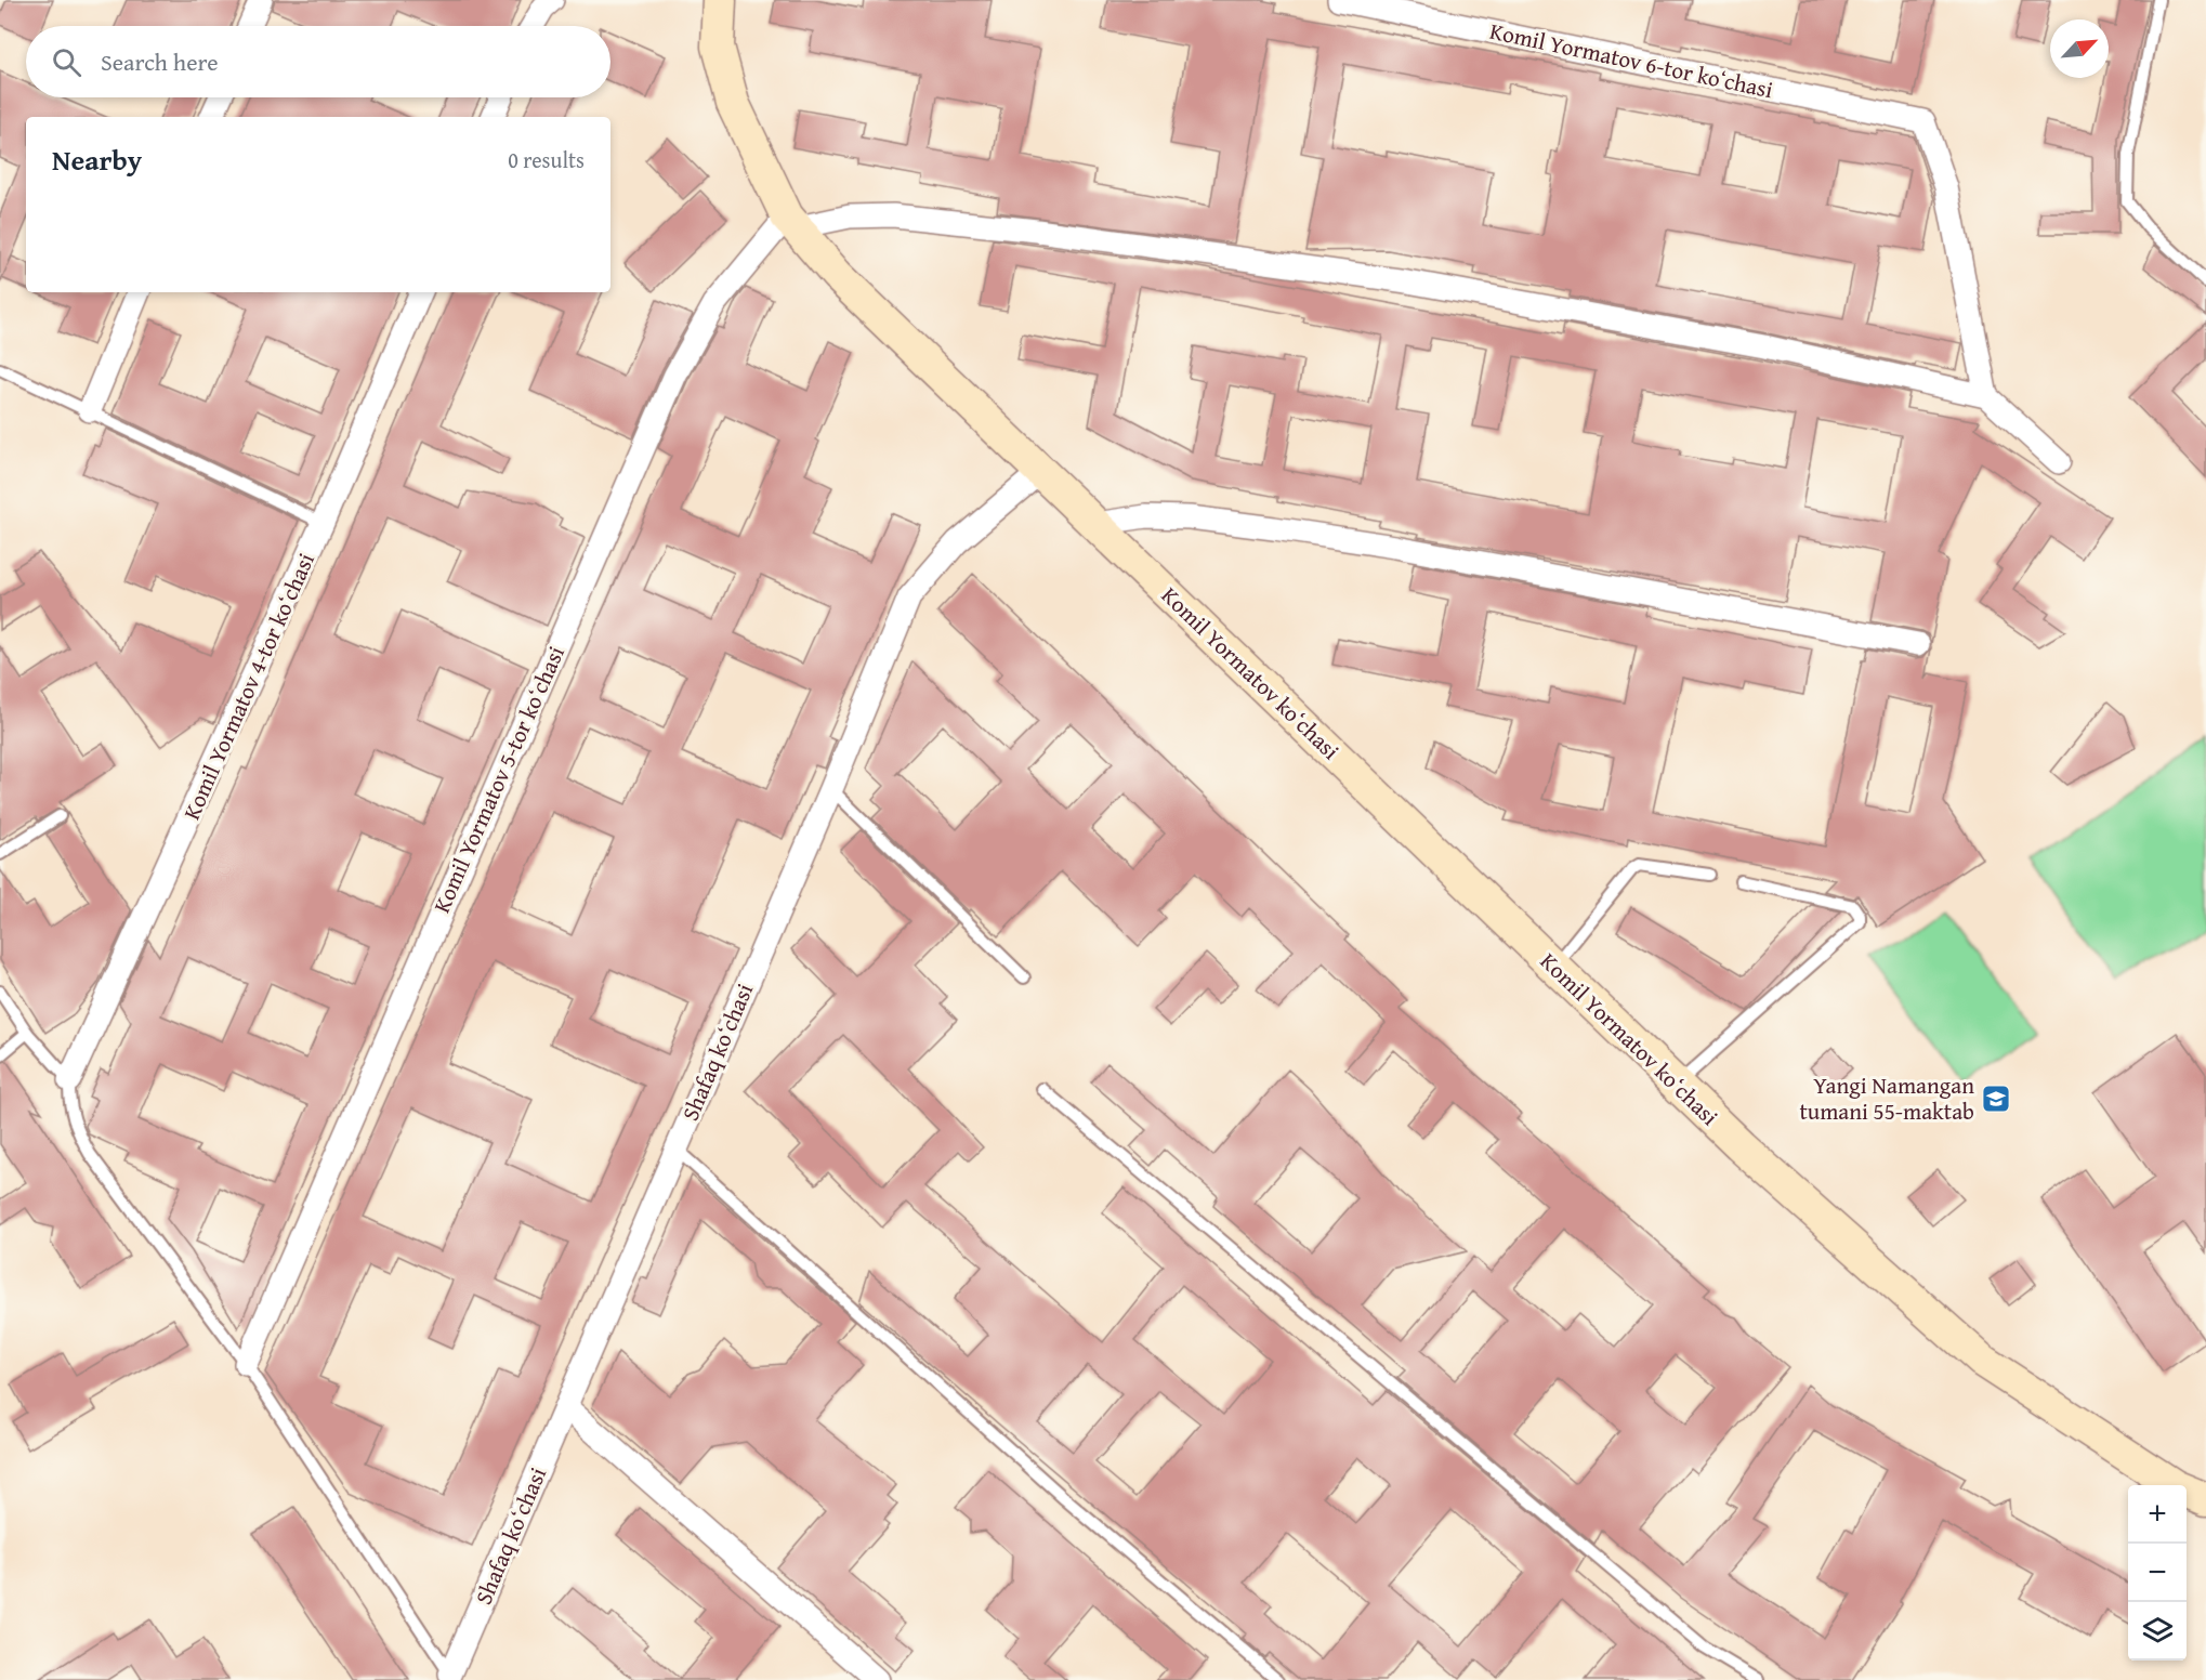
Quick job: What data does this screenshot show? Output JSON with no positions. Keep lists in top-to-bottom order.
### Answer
{
  "streets": {
    "street": [
      "Komil Yormatov 6-tor koʻchasi",
      "Komil Yormatov koʻchasi",
      "Komil Yormatov 4-tor koʻchasi",
      "Komil Yormatov 5-tor koʻchasi",
      "Shafaq koʻchasi"
    ]
  },
  "crossings": [
    ["Komil Yormatov koʻchasi", "Komil Yormatov 5-tor koʻchasi"],
    ["Komil Yormatov koʻchasi", "Shafaq koʻchasi"]
  ],
  "places": {
    "school or university": ["Yangi Namangan tumani 55-maktab"]
  },
  "north": "top right",
  "page": {
    "search": "Search here",
    "heading": ["Nearby", "0 results"],
    "map_buttons": ["+", "−"]
  }
}
